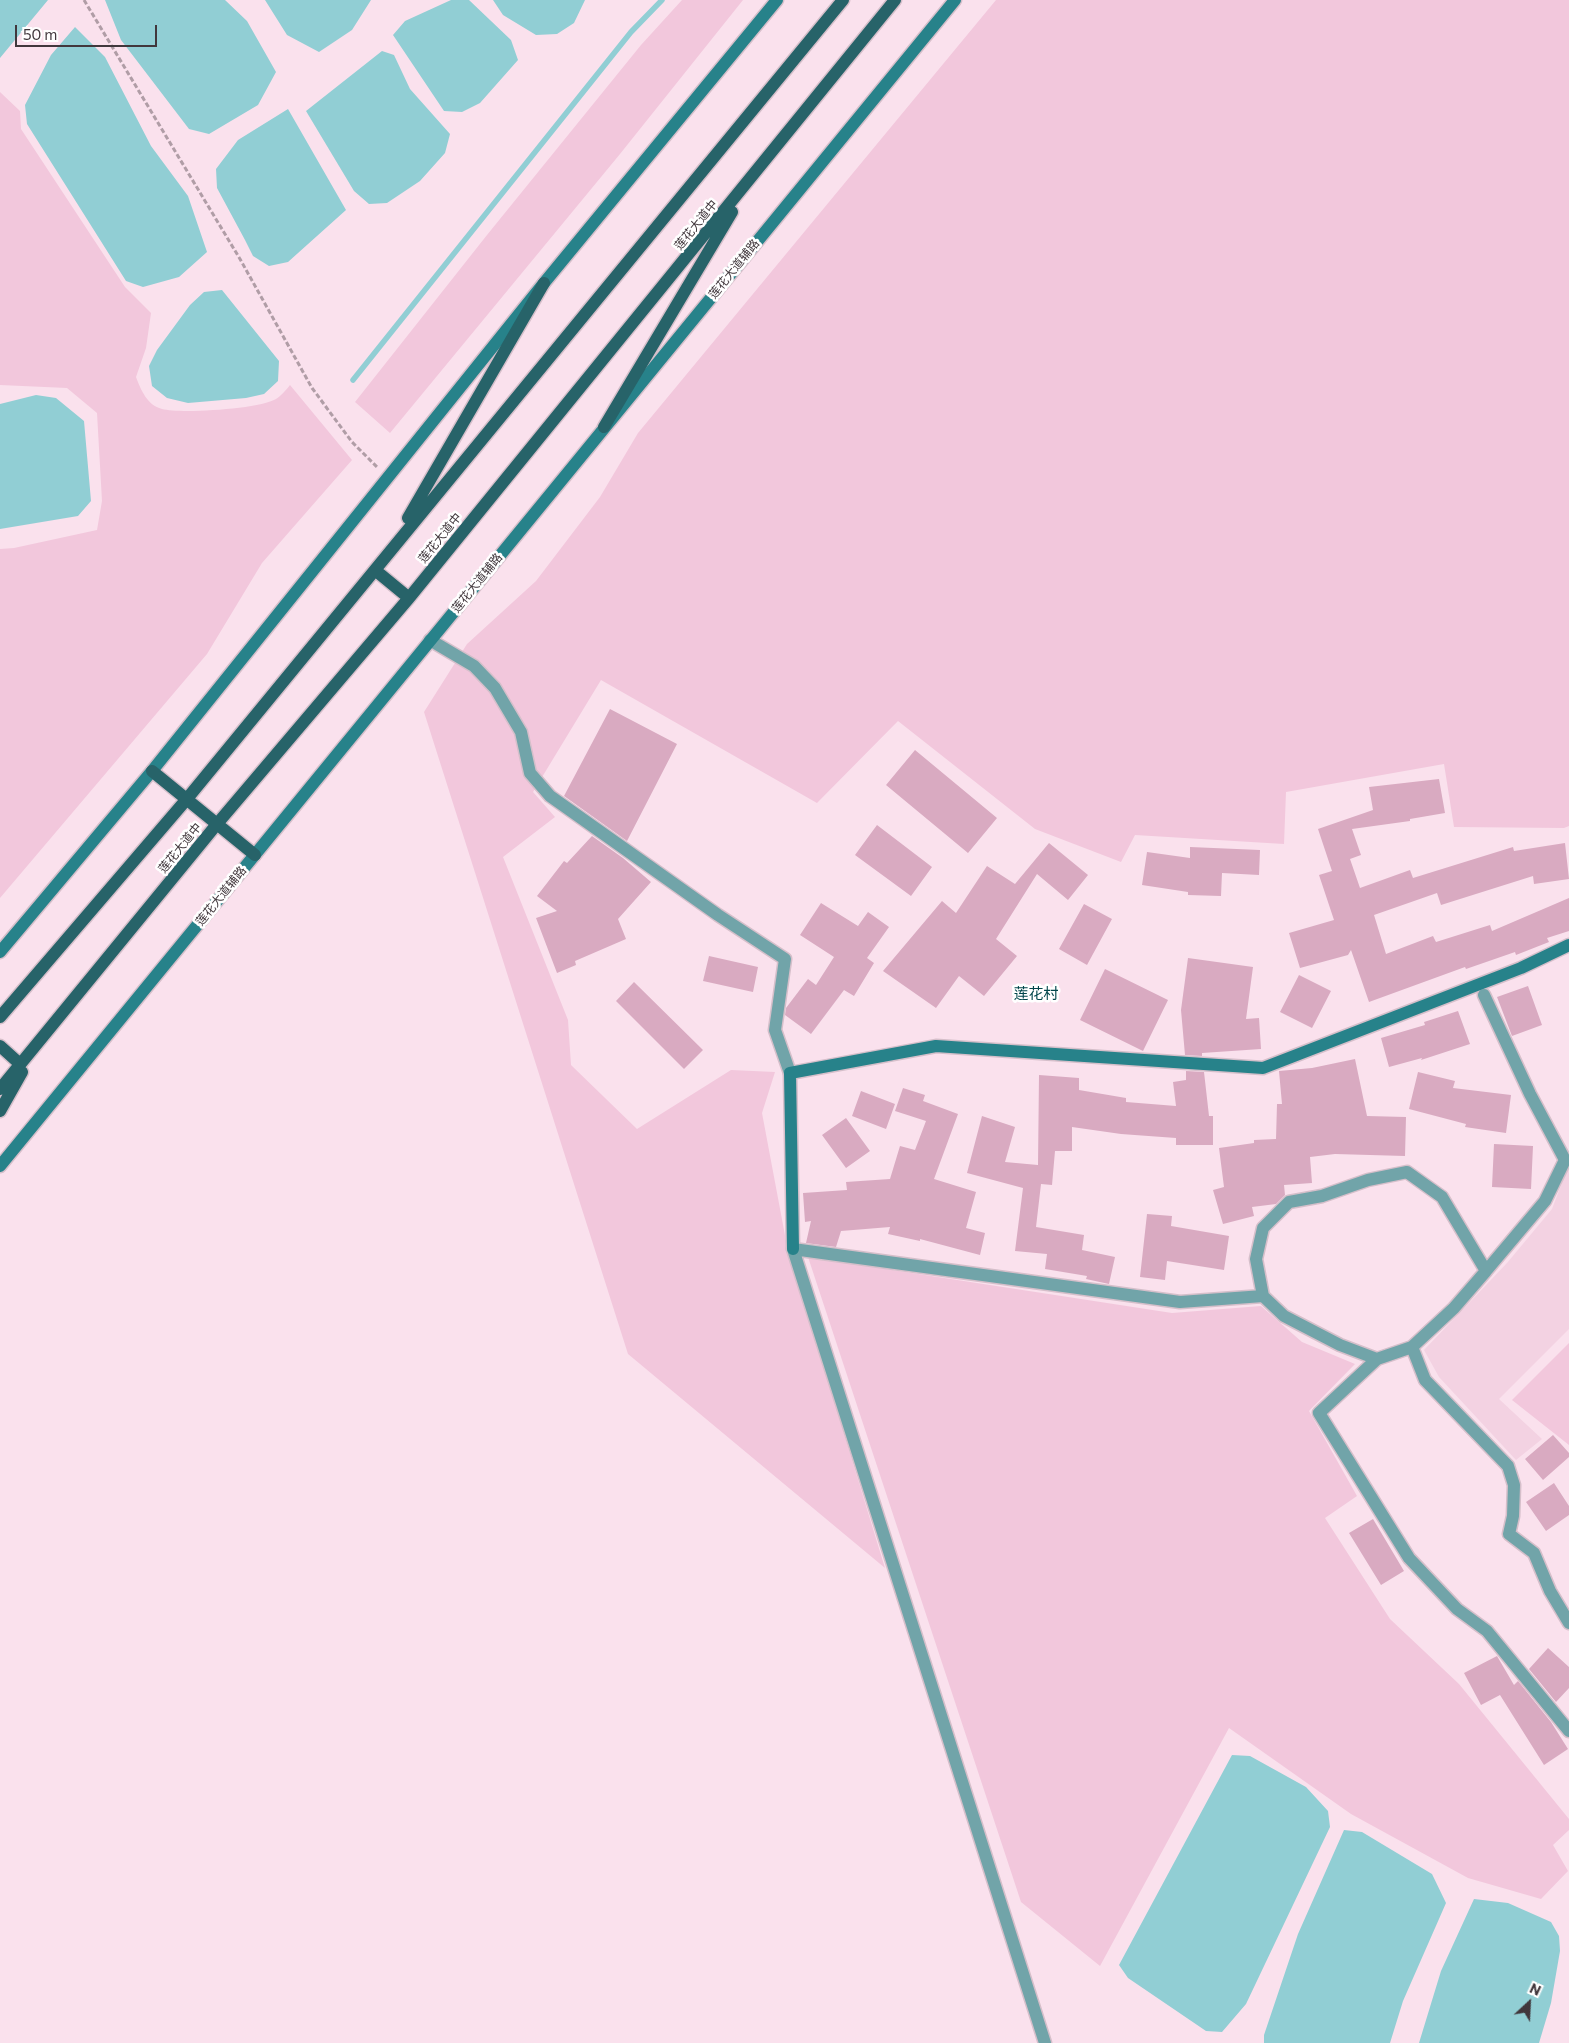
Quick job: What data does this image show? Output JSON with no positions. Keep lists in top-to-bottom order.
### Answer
{
  "streets": {
    "main road": ["莲花大道中"],
    "street": ["莲花大道辅路"]
  },
  "districts": ["莲花村"],
  "scale_bar": "50 m",
  "north": "top right"
}
